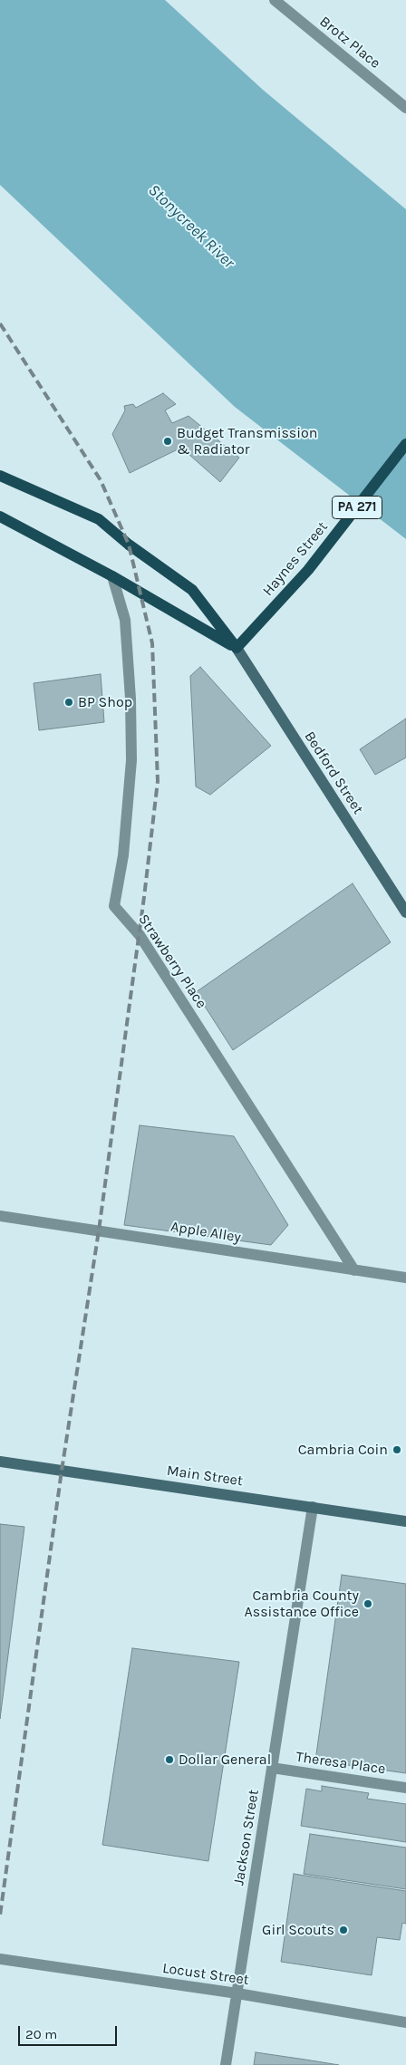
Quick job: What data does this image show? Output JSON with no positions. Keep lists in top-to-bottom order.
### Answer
{
  "streets": {
    "main road": [
      "PA 271",
      "Haynes Street",
      "Bedford Street",
      "Main Street"
    ],
    "street": [
      "Brotz Place",
      "Strawberry Place",
      "Apple Alley",
      "Theresa Place",
      "Jackson Street",
      "Locust Street"
    ]
  },
  "crossings": [
    ["Haynes Street", "Bedford Street"],
    ["Bedford Street", "Strawberry Place"],
    ["Strawberry Place", "Apple Alley"],
    ["Main Street", "Jackson Street"],
    ["Theresa Place", "Jackson Street"],
    ["Jackson Street", "Locust Street"]
  ],
  "water": ["Stonycreek River"],
  "places": [
    "Budget Transmission & Radiator",
    "BP Shop",
    "Cambria Coin",
    "Cambria County Assistance Office",
    "Dollar General",
    "Girl Scouts"
  ],
  "scale_bar": "20 m"
}
